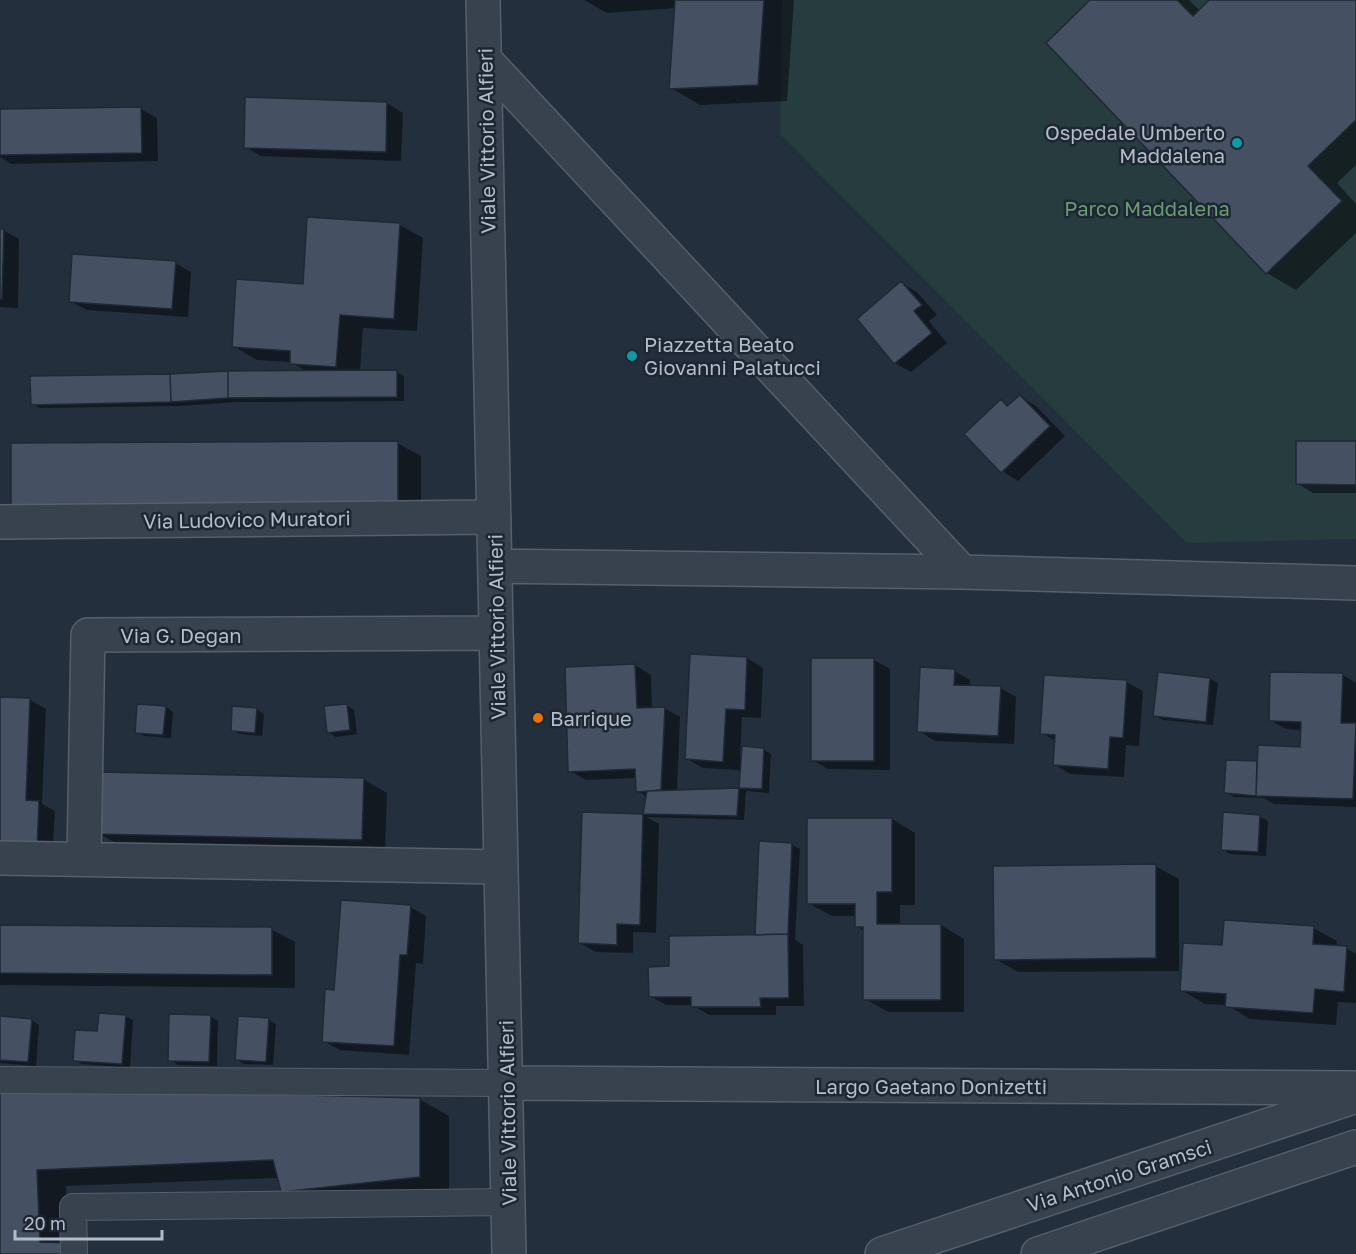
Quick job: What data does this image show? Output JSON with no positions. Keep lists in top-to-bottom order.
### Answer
{
  "streets": {
    "street": [
      "Viale Vittorio Alfieri",
      "Via Ludovico Muratori",
      "Via G. Degan",
      "Largo Gaetano Donizetti",
      "Via Antonio Gramsci"
    ]
  },
  "crossings": [
    ["Viale Vittorio Alfieri", "Via Ludovico Muratori"],
    ["Viale Vittorio Alfieri", "Via G. Degan"],
    ["Viale Vittorio Alfieri", "Largo Gaetano Donizetti"]
  ],
  "parks": ["Parco Maddalena"],
  "places": ["Ospedale Umberto Maddalena", "Piazzetta Beato Giovanni Palatucci", "Barrique"],
  "scale_bar": "20 m"
}
